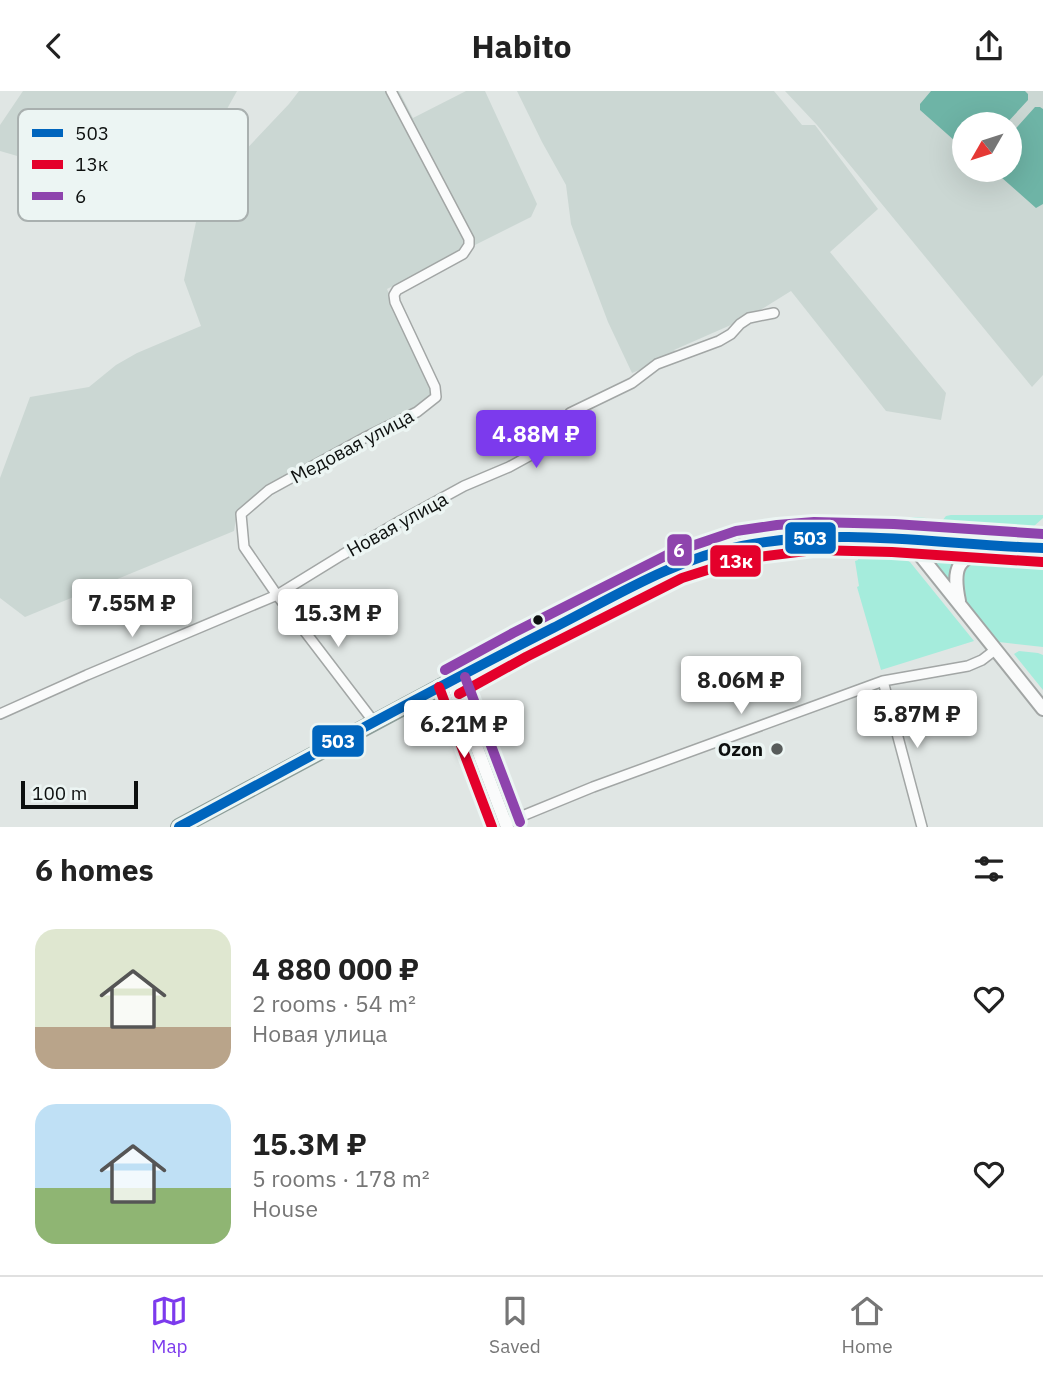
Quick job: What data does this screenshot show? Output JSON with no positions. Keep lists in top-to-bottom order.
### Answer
{
  "streets": {
    "street": ["Медовая улица", "Новая улица"]
  },
  "crossings": [
    ["Медовая улица", "Новая улица"]
  ],
  "places": ["Ozon"],
  "lines": ["transit line 6", "transit line 503", "transit line 13к"],
  "legend": ["503", "13к", "6"],
  "scale_bar": "100 m",
  "north": "bottom left",
  "page": {
    "header": "Habito",
    "price": [
      "4.88M ₽",
      "7.55M ₽",
      "15.3M ₽",
      "8.06M ₽",
      "5.87M ₽",
      "6.21M ₽"
    ],
    "scale": "100 m",
    "heading": "6 homes",
    "list": [
      {
        "name": "4 880 000 ₽",
        "note": "2 rooms · 54 m² · Новая улица"
      },
      {
        "name": "15.3M ₽",
        "note": "5 rooms · 178 m² · House"
      }
    ],
    "tabs": ["Map", "Saved", "Home"]
  }
}
